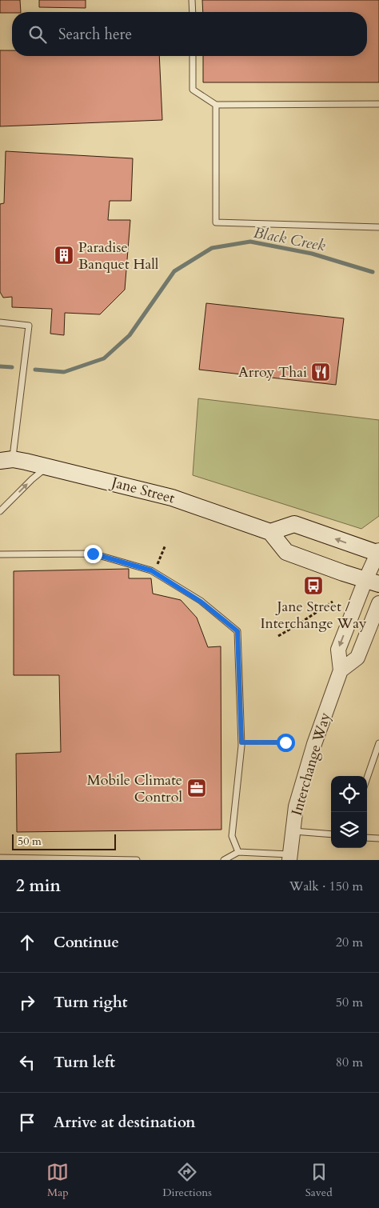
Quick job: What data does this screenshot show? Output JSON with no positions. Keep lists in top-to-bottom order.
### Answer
{
  "streets": {
    "main road": ["Jane Street"],
    "street": ["Interchange Way"]
  },
  "water": ["Black Creek"],
  "places": {
    "building": ["Paradise Banquet Hall"],
    "restaurant": ["Arroy Thai"],
    "bus stop": ["Jane Street / Interchange Way"],
    "office": ["Mobile Climate Control"]
  },
  "scale_bar": "50 m",
  "page": {
    "search": "Search here",
    "scale": "50 m",
    "heading": ["2 min", "Walk · 150 m"],
    "list": [
      ["Continue", "20 m"],
      ["Turn right", "50 m"],
      ["Turn left", "80 m"],
      "Arrive at destination"
    ],
    "nav": ["Map", "Directions", "Saved"]
  }
}
